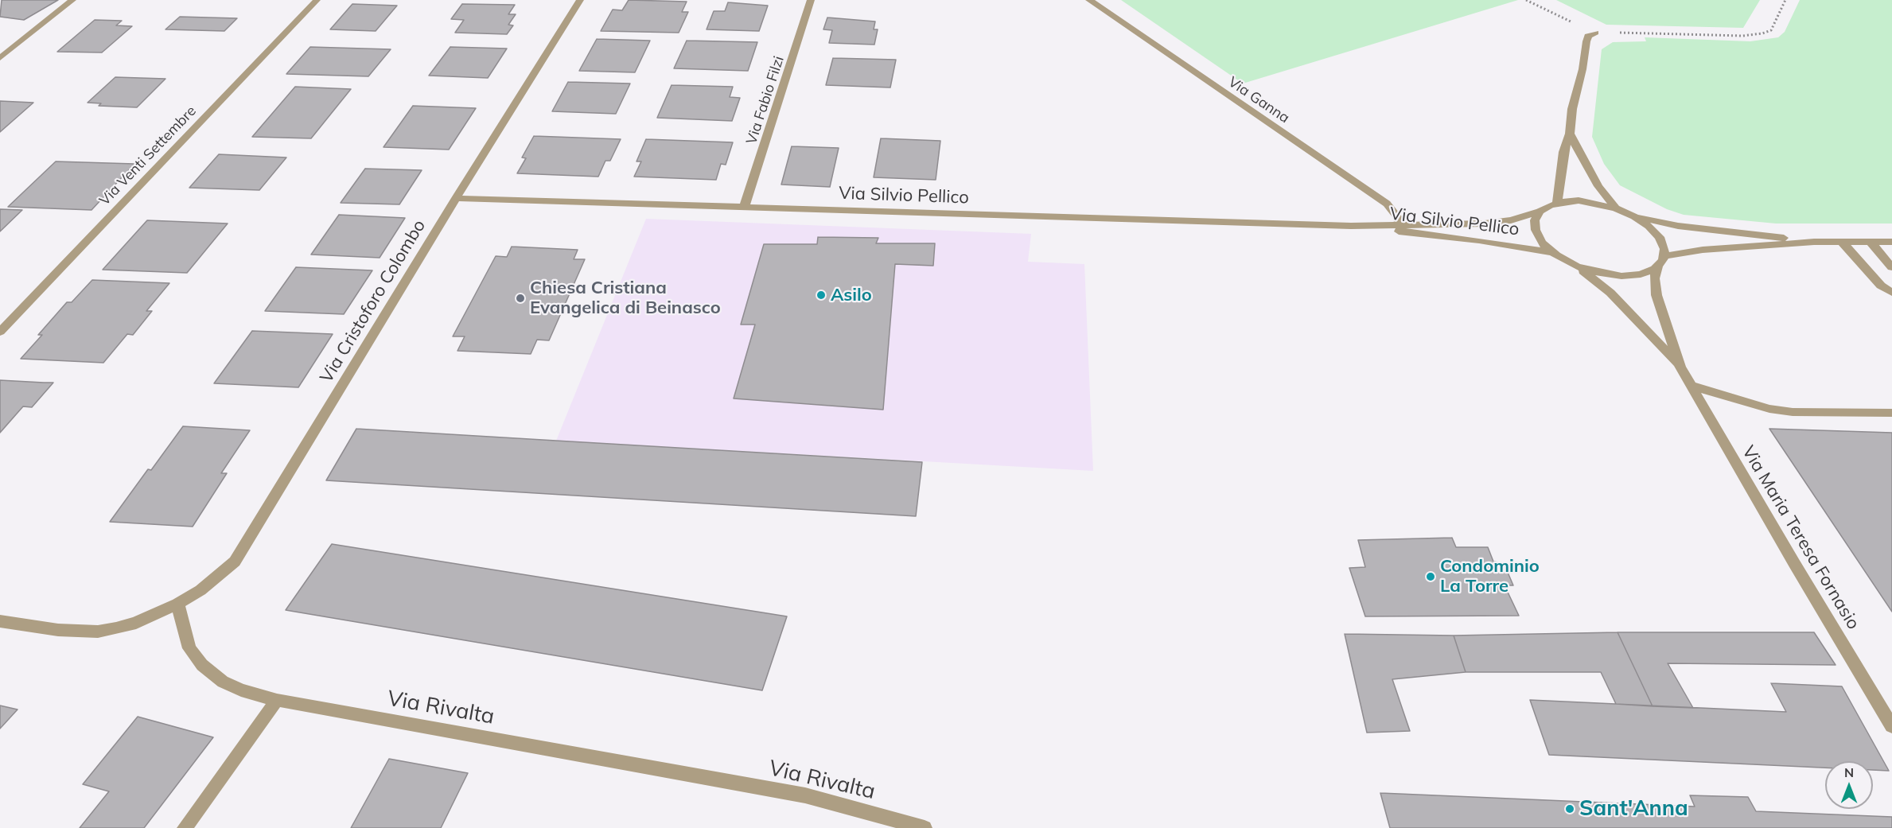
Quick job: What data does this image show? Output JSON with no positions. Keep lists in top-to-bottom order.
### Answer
{
  "streets": {
    "street": [
      "Via Fabio Filzi",
      "Via Ganna",
      "Via Venti Settembre",
      "Via Silvio Pellico",
      "Via Cristoforo Colombo",
      "Via Maria Teresa Fornasio",
      "Via Rivalta"
    ]
  },
  "crossings": [
    ["Via Fabio Filzi", "Via Silvio Pellico"],
    ["Via Ganna", "Via Silvio Pellico"],
    ["Via Silvio Pellico", "Via Cristoforo Colombo"],
    ["Via Cristoforo Colombo", "Via Rivalta"]
  ],
  "places": [
    "Asilo",
    "Chiesa Cristiana Evangelica di Beinasco",
    "Condominio La Torre",
    "Sant'Anna"
  ],
  "north": "top"
}
